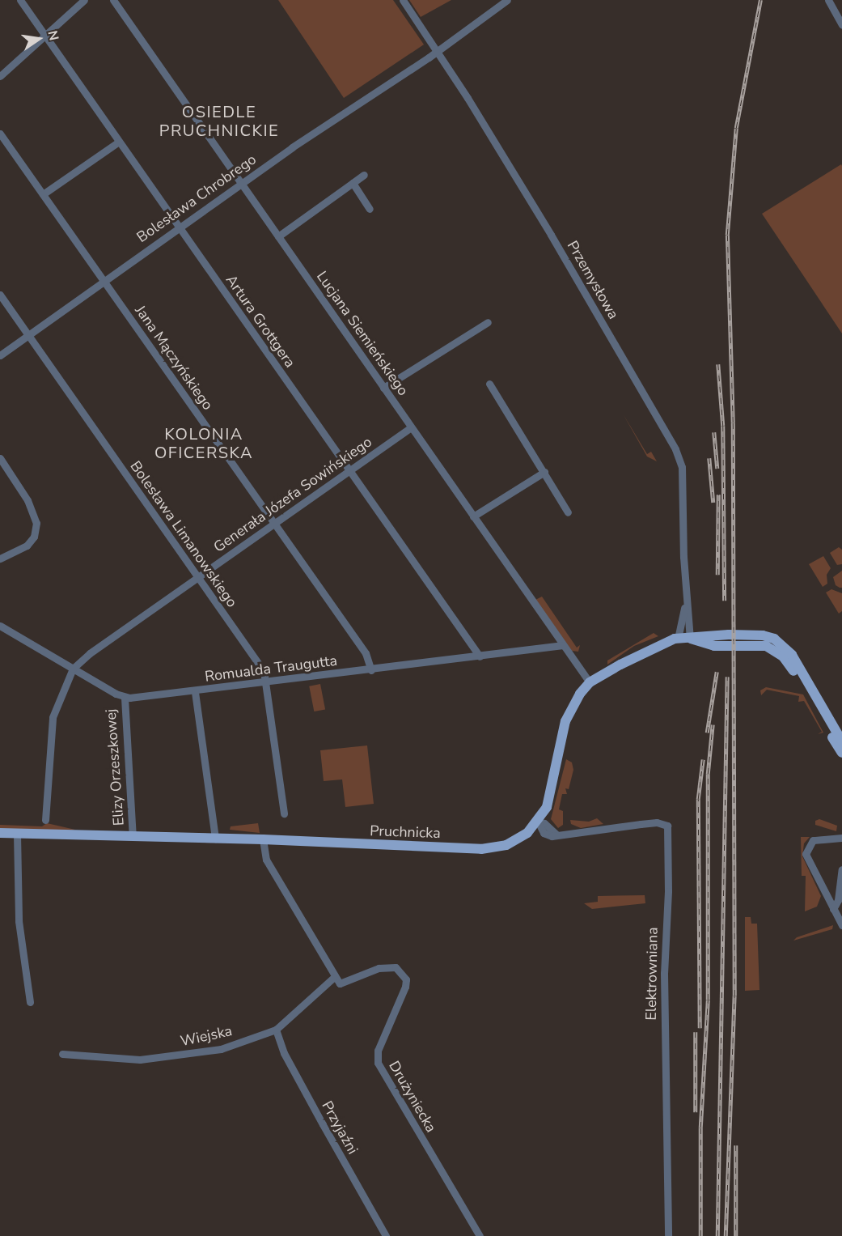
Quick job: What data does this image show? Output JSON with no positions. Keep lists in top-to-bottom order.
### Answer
{
  "streets": {
    "main road": ["Pruchnicka"],
    "street": [
      "Bolesława Chrobrego",
      "Przemysłowa",
      "Artura Grottgera",
      "Lucjana Siemieńskiego",
      "Jana Mączyńskiego",
      "Generała Józefa Sowińskiego",
      "Bolesława Limanowskiego",
      "Romualda Traugutta",
      "Elizy Orzeszkowej",
      "Elektrowniana",
      "Wiejska",
      "Drużyniecka",
      "Przyjaźni"
    ]
  },
  "crossings": [
    ["Bolesława Chrobrego", "Przemysłowa"],
    ["Bolesława Chrobrego", "Artura Grottgera"],
    ["Bolesława Chrobrego", "Lucjana Siemieńskiego"],
    ["Bolesława Chrobrego", "Jana Mączyńskiego"],
    ["Bolesława Chrobrego", "Bolesława Limanowskiego"],
    ["Artura Grottgera", "Generała Józefa Sowińskiego"],
    ["Artura Grottgera", "Romualda Traugutta"],
    ["Lucjana Siemieńskiego", "Generała Józefa Sowińskiego"],
    ["Lucjana Siemieńskiego", "Romualda Traugutta"],
    ["Lucjana Siemieńskiego", "Pruchnicka"],
    ["Jana Mączyńskiego", "Generała Józefa Sowińskiego"],
    ["Jana Mączyńskiego", "Romualda Traugutta"],
    ["Generała Józefa Sowińskiego", "Bolesława Limanowskiego"],
    ["Bolesława Limanowskiego", "Romualda Traugutta"],
    ["Romualda Traugutta", "Elizy Orzeszkowej"],
    ["Elizy Orzeszkowej", "Pruchnicka"],
    ["Pruchnicka", "Elektrowniana"],
    ["Wiejska", "Drużyniecka"],
    ["Wiejska", "Przyjaźni"]
  ],
  "districts": ["OSIEDLE PRUCHNICKIE", "KOLONIA OFICERSKA"],
  "north": "right"
}
